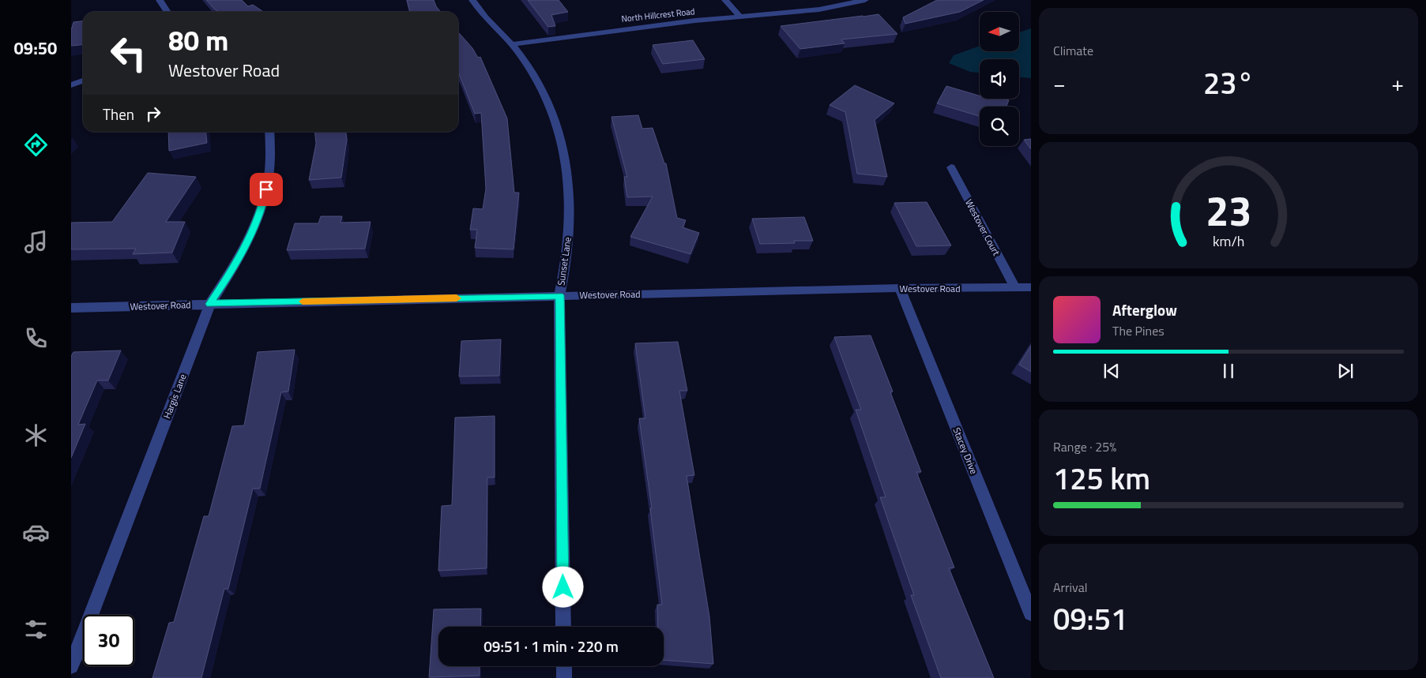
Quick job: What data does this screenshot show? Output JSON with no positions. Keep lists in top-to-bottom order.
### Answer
{
  "streets": {
    "street": [
      "North Hillcrest Road",
      "Westover Court",
      "Sunset Lane",
      "Westover Road",
      "Hargis Lane",
      "Stacey Drive"
    ]
  },
  "crossings": [
    ["North Hillcrest Road", "Sunset Lane"],
    ["Westover Court", "Westover Road"],
    ["Sunset Lane", "Westover Road"],
    ["Westover Road", "Hargis Lane"],
    ["Westover Road", "Stacey Drive"]
  ],
  "north": "left",
  "page": {
    "tabs": "09:50",
    "tile": [
      "Climate",
      ["Range · 25%", "125 km"],
      ["Arrival", "09:51"]
    ],
    "turn": ["80 m", "Westover Road"],
    "heat": ["−", "23°", "+"],
    "then": "Then",
    "song": ["Afterglow", "The Pines"],
    "limit": "30",
    "trip": "09:51 · 1 min · 220 m",
    "gauge": ["23", "km/h"]
  }
}
